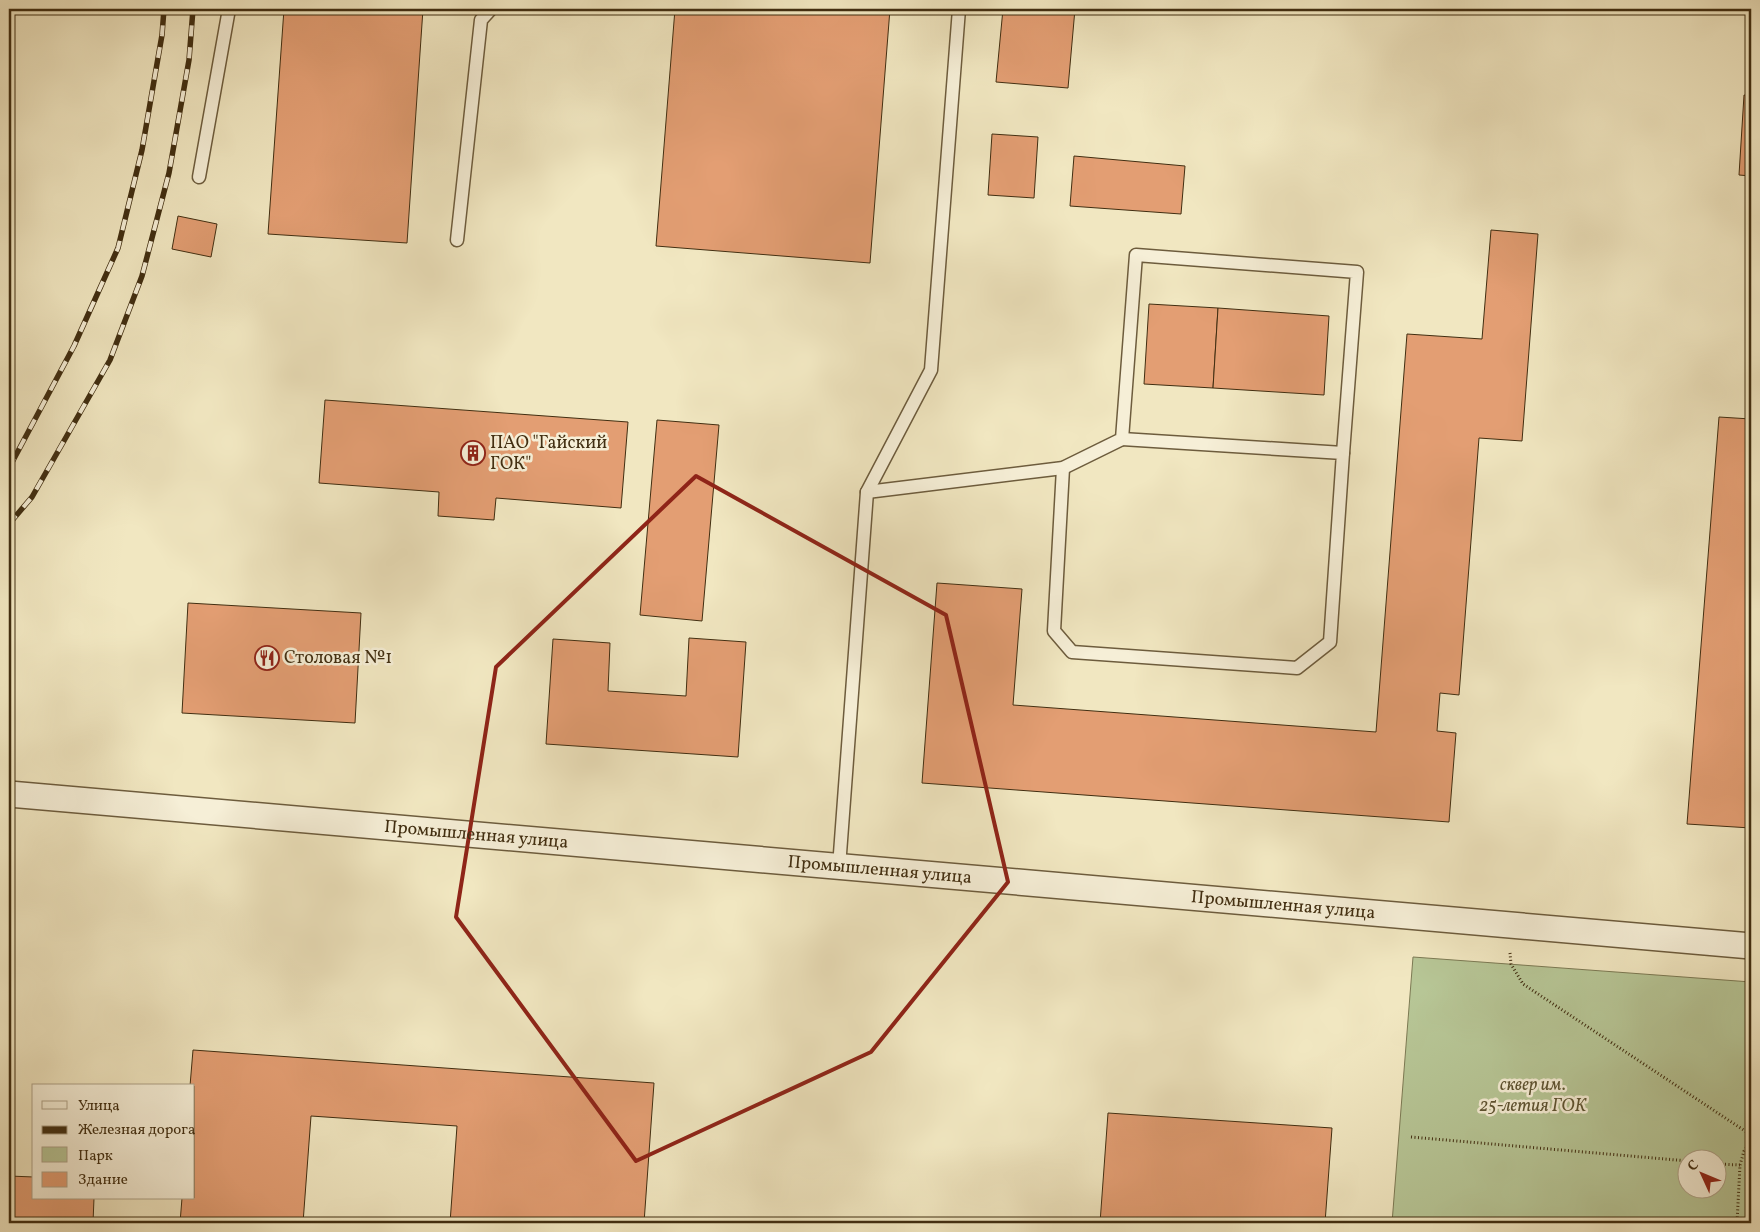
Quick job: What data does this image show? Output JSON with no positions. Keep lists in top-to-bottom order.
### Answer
{
  "streets": {
    "street": ["Промышленная улица"]
  },
  "parks": ["сквер им. 25-летия ГОК"],
  "places": {
    "building": ["ПАО \"Гайский ГОК\""],
    "restaurant": ["Столовая №1"]
  },
  "legend": [
    "Улица",
    "Железная дорога",
    "Парк",
    "Здание"
  ],
  "north": "top left"
}
